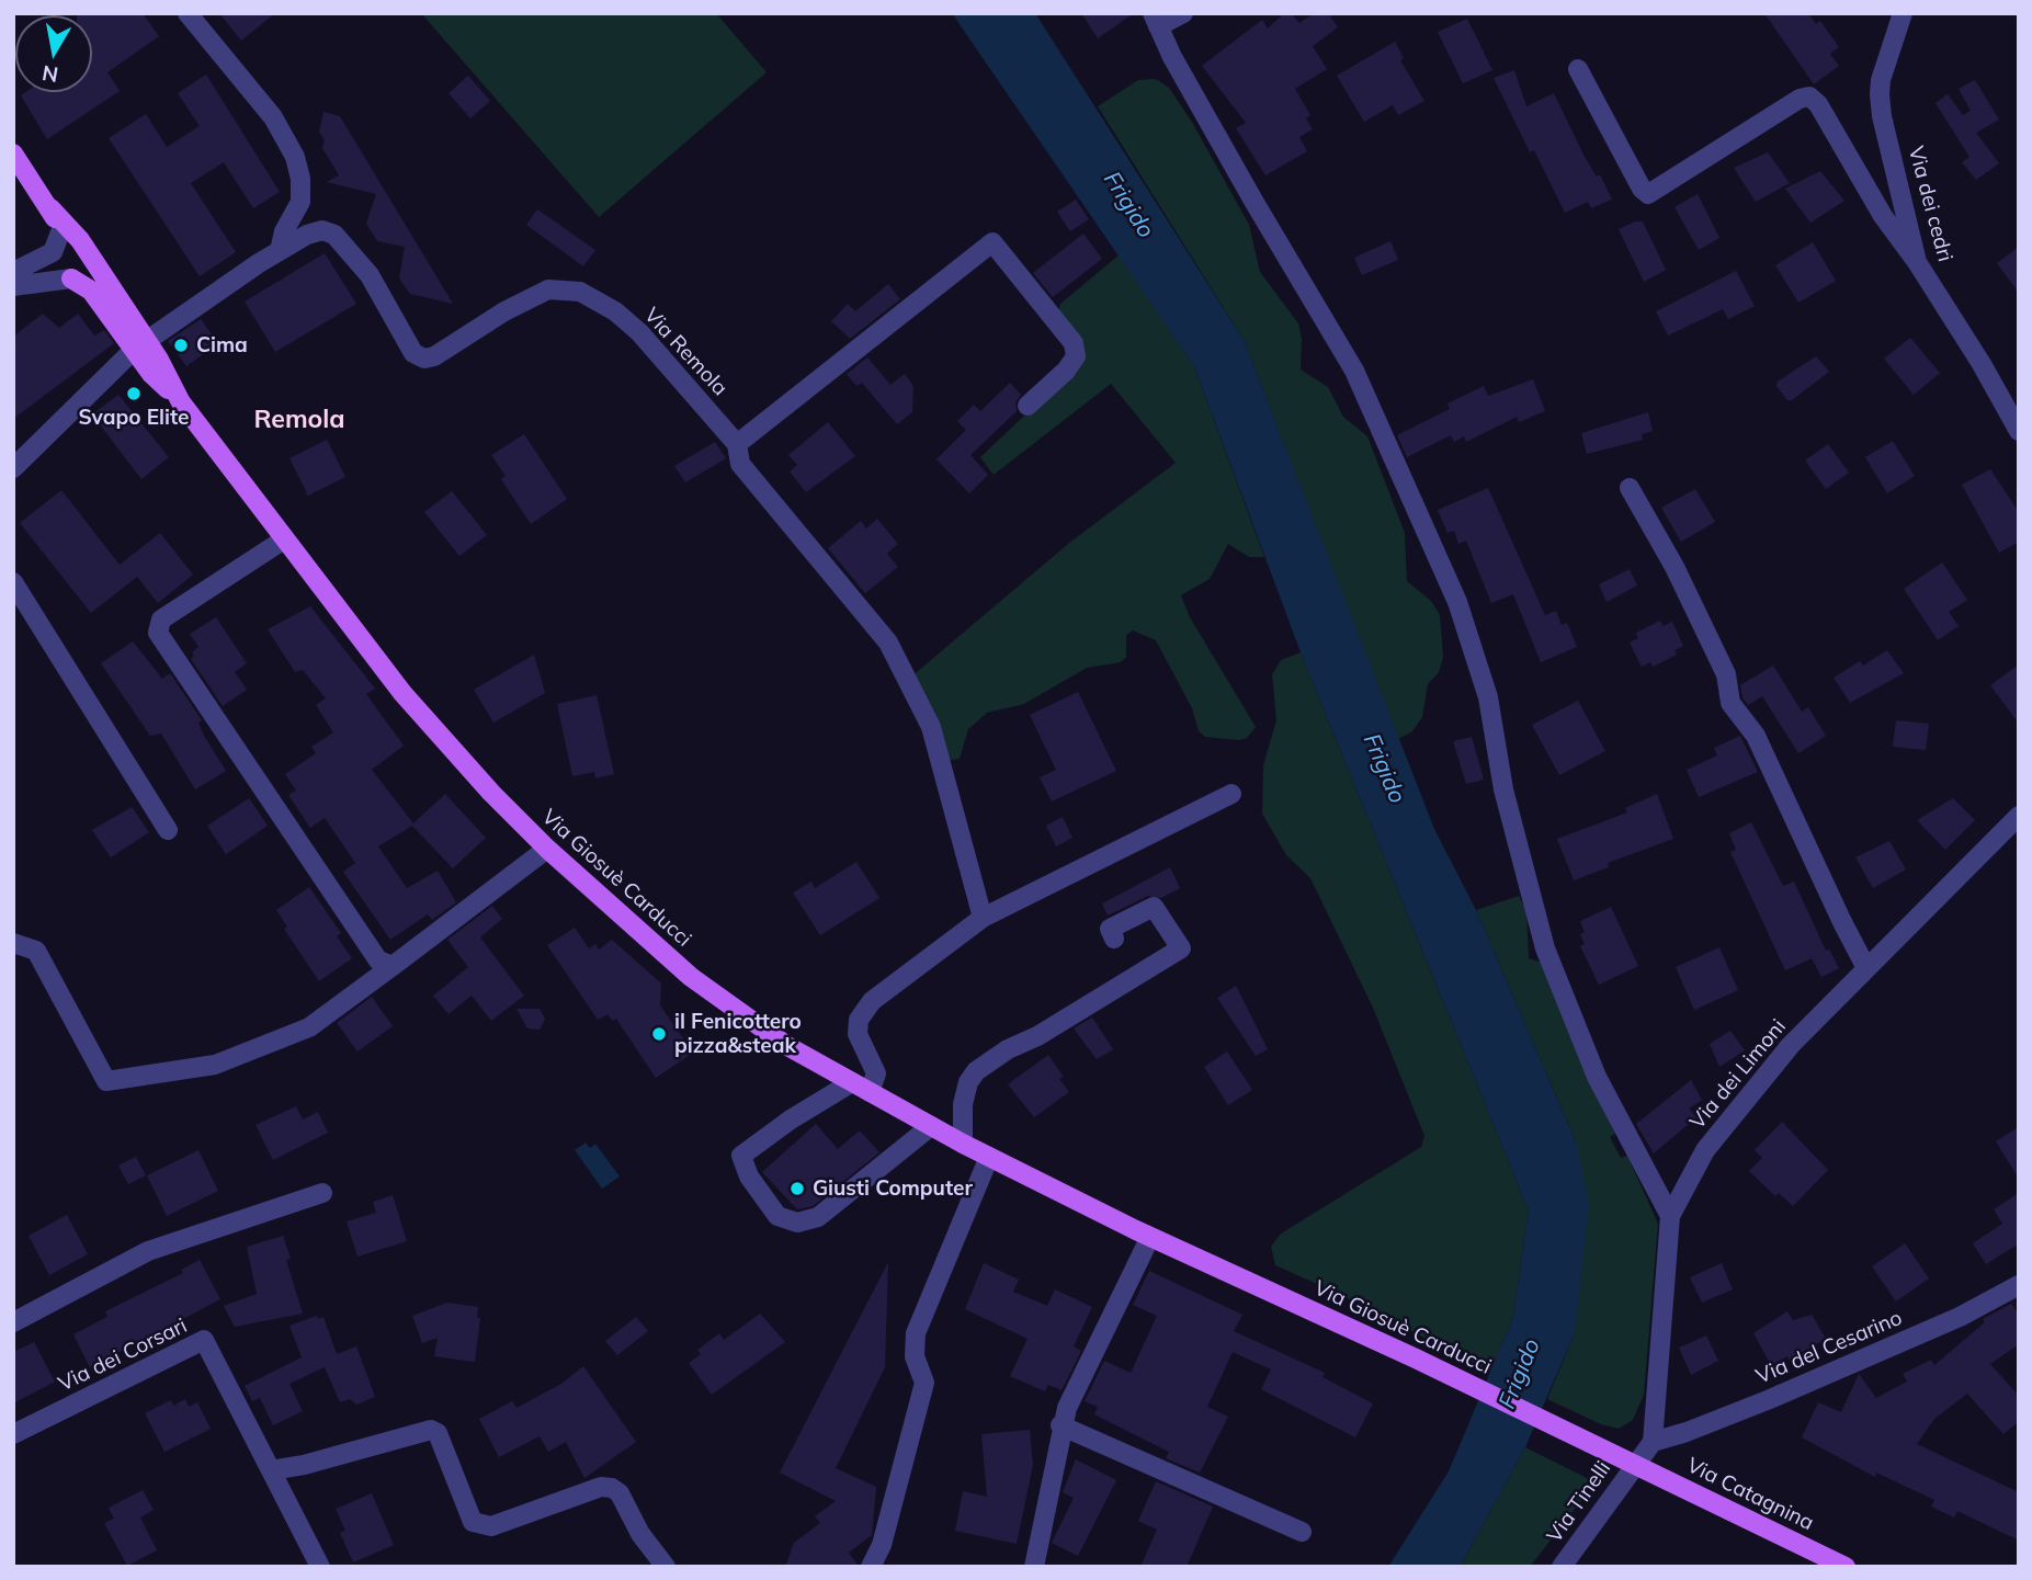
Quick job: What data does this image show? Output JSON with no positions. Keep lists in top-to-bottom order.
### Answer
{
  "streets": {
    "main road": ["Via Giosuè Carducci", "Via Catagnina"],
    "street": [
      "Via dei cedri",
      "Via Remola",
      "Via dei Limoni",
      "Via del Cesarino",
      "Via dei Corsari",
      "Via Tinelli"
    ]
  },
  "crossings": [
    ["Via Remola", "Via Giosuè Carducci"],
    ["Via Giosuè Carducci", "Via Catagnina"],
    ["Via Giosuè Carducci", "Via Tinelli"],
    ["Via dei Limoni", "Via del Cesarino"],
    ["Via dei Limoni", "Via Tinelli"],
    ["Via del Cesarino", "Via Tinelli"],
    ["Via Catagnina", "Via Tinelli"]
  ],
  "districts": ["Remola"],
  "water": ["Frigido"],
  "places": [
    "Cima",
    "Svapo Elite",
    "il Fenicottero pizza&steak",
    "Giusti Computer"
  ],
  "north": "bottom"
}
